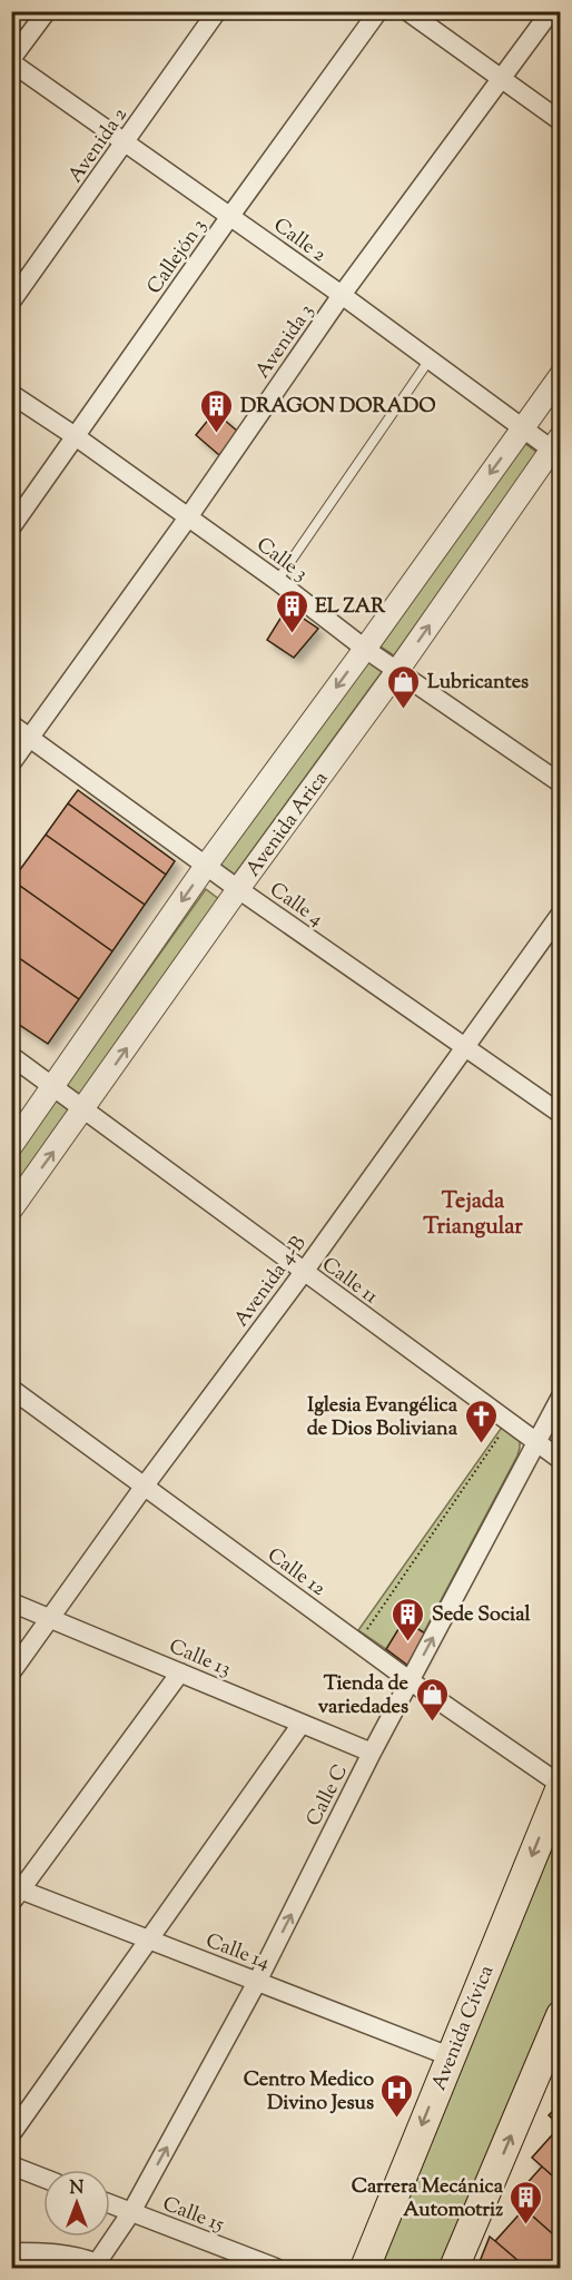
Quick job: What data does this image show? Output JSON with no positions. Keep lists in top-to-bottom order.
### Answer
{
  "streets": {
    "main road": ["Avenida Cívica"],
    "street": [
      "Avenida 2",
      "Calle 2",
      "Callejón 3",
      "Avenida 3",
      "Calle 3",
      "Avenida Arica",
      "Calle 4",
      "Calle 11",
      "Avenida 4-B",
      "Calle 12",
      "Calle 13",
      "Calle C",
      "Calle 14",
      "Calle 15"
    ]
  },
  "crossings": [
    ["Avenida 2", "Calle 2"],
    ["Calle 2", "Callejón 3"],
    ["Calle 2", "Avenida 3"],
    ["Calle 2", "Avenida Arica"],
    ["Callejón 3", "Calle 3"],
    ["Avenida 3", "Calle 3"],
    ["Avenida 3", "Calle 4"],
    ["Calle 3", "Avenida Arica"],
    ["Avenida Arica", "Calle 4"],
    ["Avenida Arica", "Calle 11"],
    ["Calle 4", "Avenida 4-B"],
    ["Calle 11", "Avenida 4-B"],
    ["Calle 11", "Calle C"],
    ["Avenida 4-B", "Calle 12"],
    ["Avenida 4-B", "Calle 13"],
    ["Calle 12", "Calle C"],
    ["Calle 12", "Avenida Cívica"],
    ["Calle 13", "Calle C"],
    ["Calle C", "Calle 14"],
    ["Calle C", "Calle 15"],
    ["Calle 14", "Avenida Cívica"]
  ],
  "districts": ["Tejada Triangular"],
  "places": {
    "building": [
      "DRAGON DORADO",
      "EL ZAR",
      "Sede Social",
      "Carrera Mecánica Automotriz"
    ],
    "shop": ["Lubricantes", "Tienda de variedades"],
    "church": ["Iglesia Evangélica de Dios Boliviana"],
    "hospital": ["Centro Medico Divino Jesus"]
  },
  "north": "top"
}
